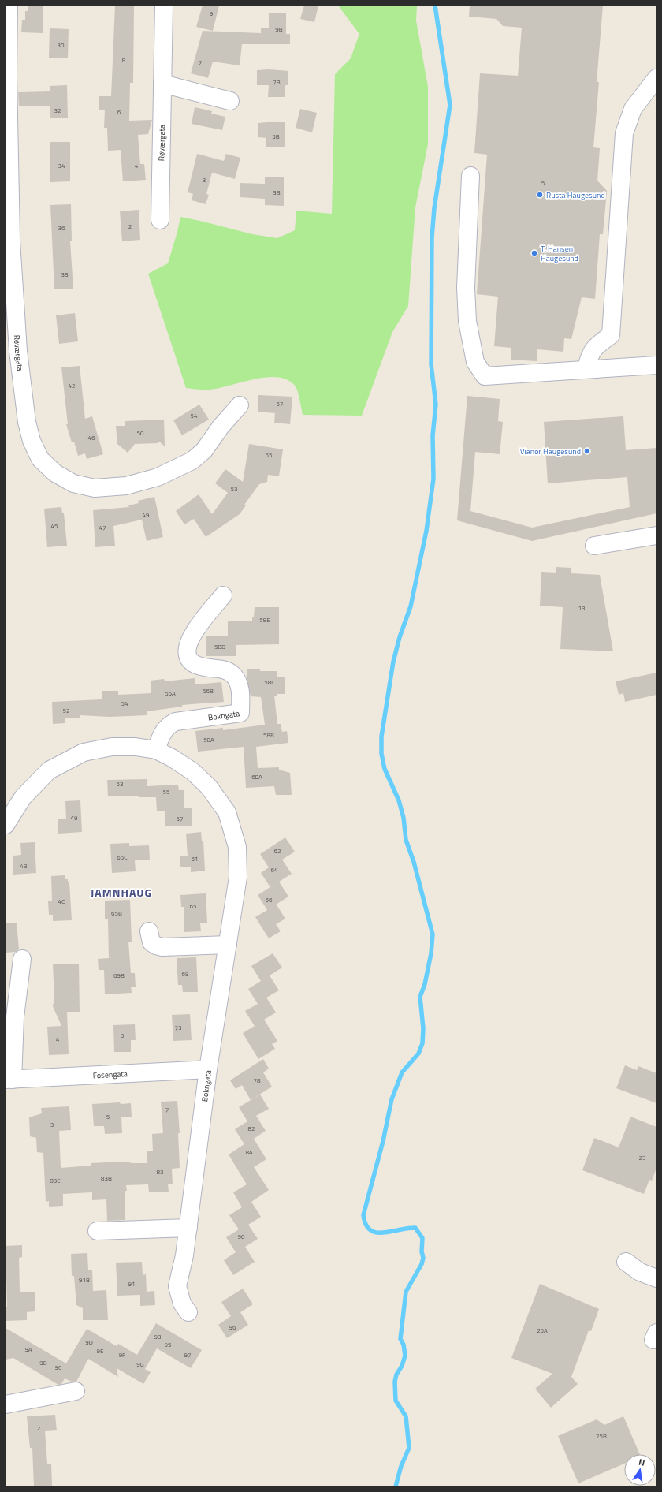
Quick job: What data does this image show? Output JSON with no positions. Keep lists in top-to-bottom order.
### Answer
{
  "streets": {
    "street": ["Røværgata", "Bokngata", "Fosengata"]
  },
  "crossings": [
    ["Bokngata", "Fosengata"]
  ],
  "districts": ["JAMNHAUG"],
  "places": ["Rusta Haugesund", "T. Hansen Haugesund", "Vianor Haugesund"],
  "house_numbers": [
    "9",
    "9B",
    "30",
    "8",
    "7",
    "7B",
    "32",
    "6",
    "5B",
    "34",
    "4",
    "3",
    "5",
    "3B",
    "2",
    "36",
    "38",
    "42",
    "57",
    "54",
    "50",
    "46",
    "55",
    "53",
    "49",
    "45",
    "47",
    "13",
    "58E",
    "58D",
    "58C",
    "56B",
    "56A",
    "54",
    "52",
    "58B",
    "58A",
    "60A",
    "53",
    "55",
    "49",
    "57",
    "62",
    "65C",
    "61",
    "43",
    "64",
    "66",
    "4C",
    "65",
    "65B",
    "69",
    "69B",
    "73",
    "6",
    "4",
    "78",
    "7",
    "5",
    "3",
    "82",
    "84",
    "23",
    "83",
    "83B",
    "83C",
    "90",
    "91B",
    "91",
    "96",
    "25A",
    "93",
    "9D",
    "95",
    "9A",
    "9E",
    "9F",
    "97",
    "9B",
    "9G",
    "9C",
    "2",
    "25B"
  ],
  "north": "top"
}
